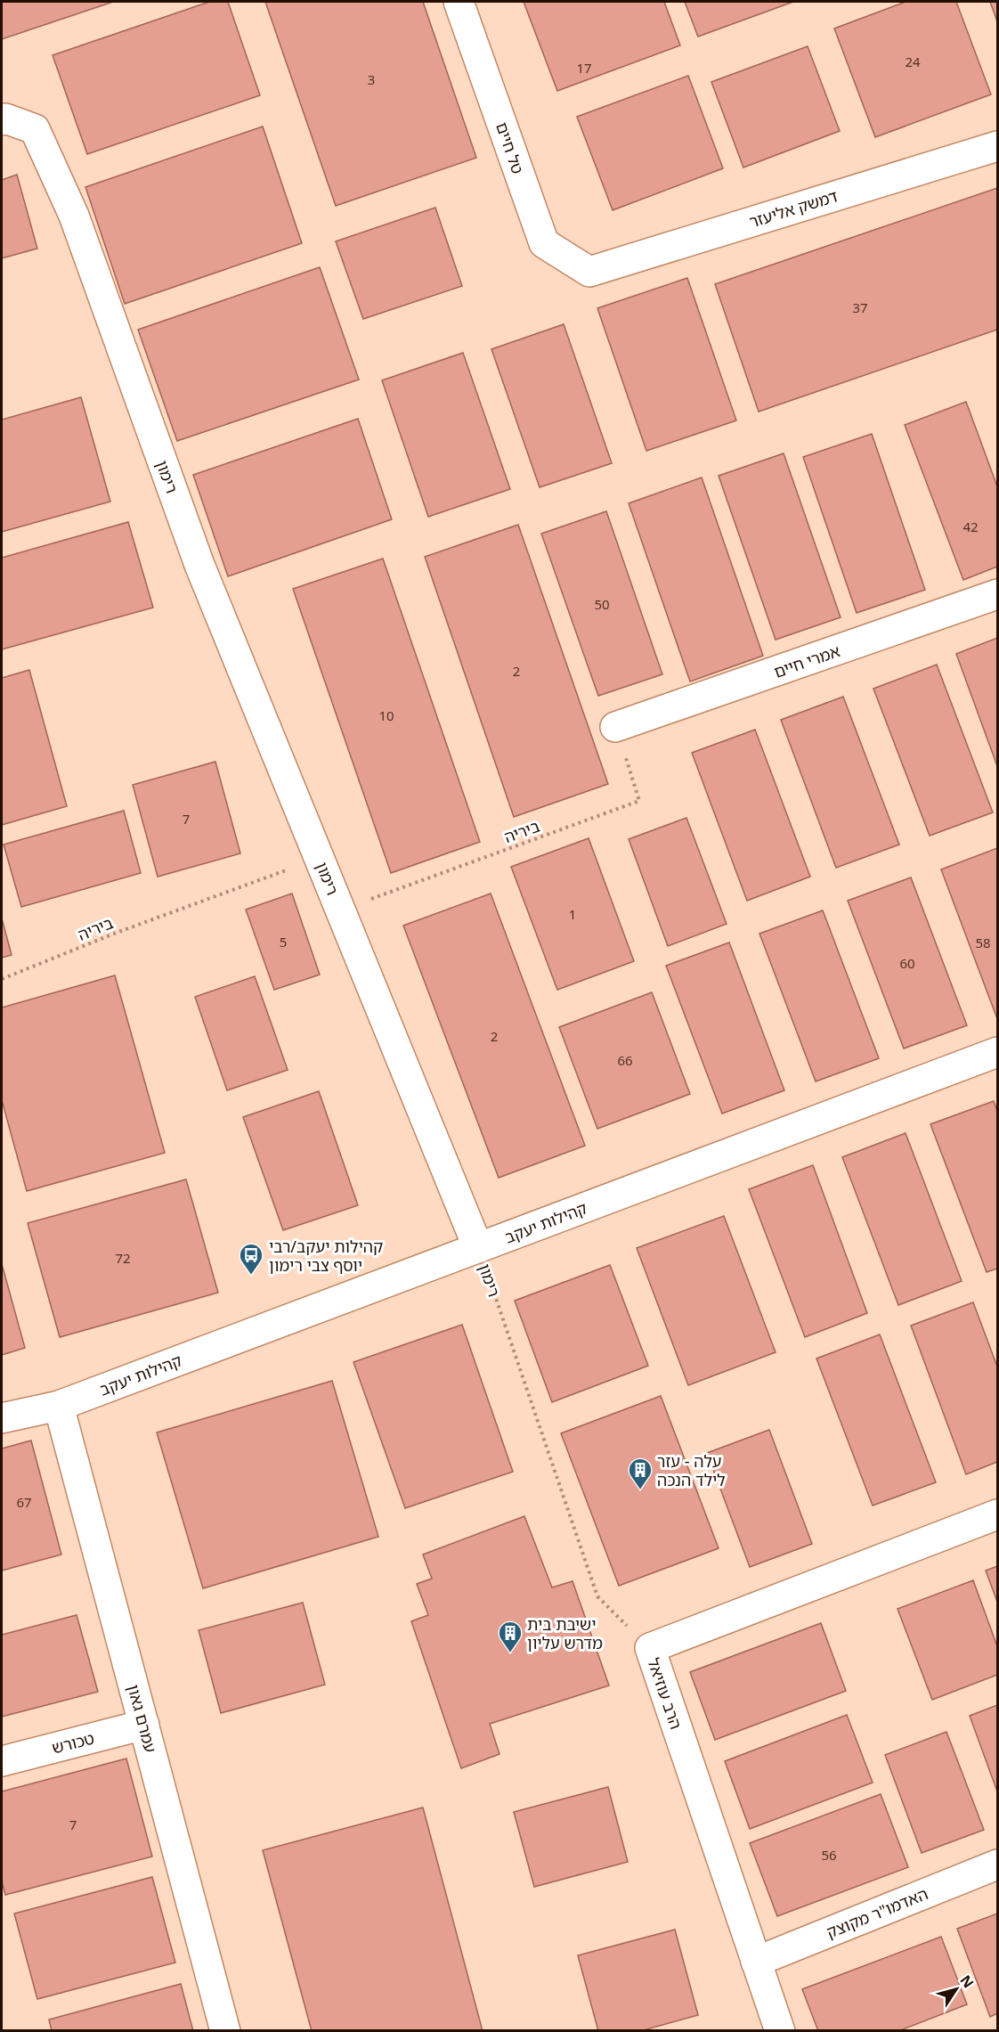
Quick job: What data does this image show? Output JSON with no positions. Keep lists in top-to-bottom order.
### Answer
{
  "streets": {
    "street": [
      "טל חיים",
      "דמשק אליעזר",
      "רימון",
      "אמרי חיים",
      "קהילות יעקב",
      "הרב עוזיאל",
      "עמרם גאון",
      "טכורש",
      "האדמו\"ר מקוצק"
    ],
    "path": ["ביריה"]
  },
  "crossings": [
    ["טל חיים", "דמשק אליעזר"],
    ["רימון", "ביריה"],
    ["רימון", "קהילות יעקב"],
    ["רימון", "הרב עוזיאל"],
    ["אמרי חיים", "ביריה"],
    ["קהילות יעקב", "עמרם גאון"],
    ["הרב עוזיאל", "האדמו\"ר מקוצק"],
    ["עמרם גאון", "טכורש"]
  ],
  "places": {
    "bus stop": ["קהילות יעקב/רבי יוסף צבי רימון"],
    "building": ["עלה - עזר לילד הנכה", "ישיבת בית מדרש עליון"]
  },
  "house_numbers": [
    "24",
    "17",
    "3",
    "37",
    "42",
    "50",
    "2",
    "10",
    "7",
    "1",
    "5",
    "58",
    "60",
    "2",
    "66",
    "72",
    "67",
    "7",
    "56"
  ],
  "north": "top right"
}
